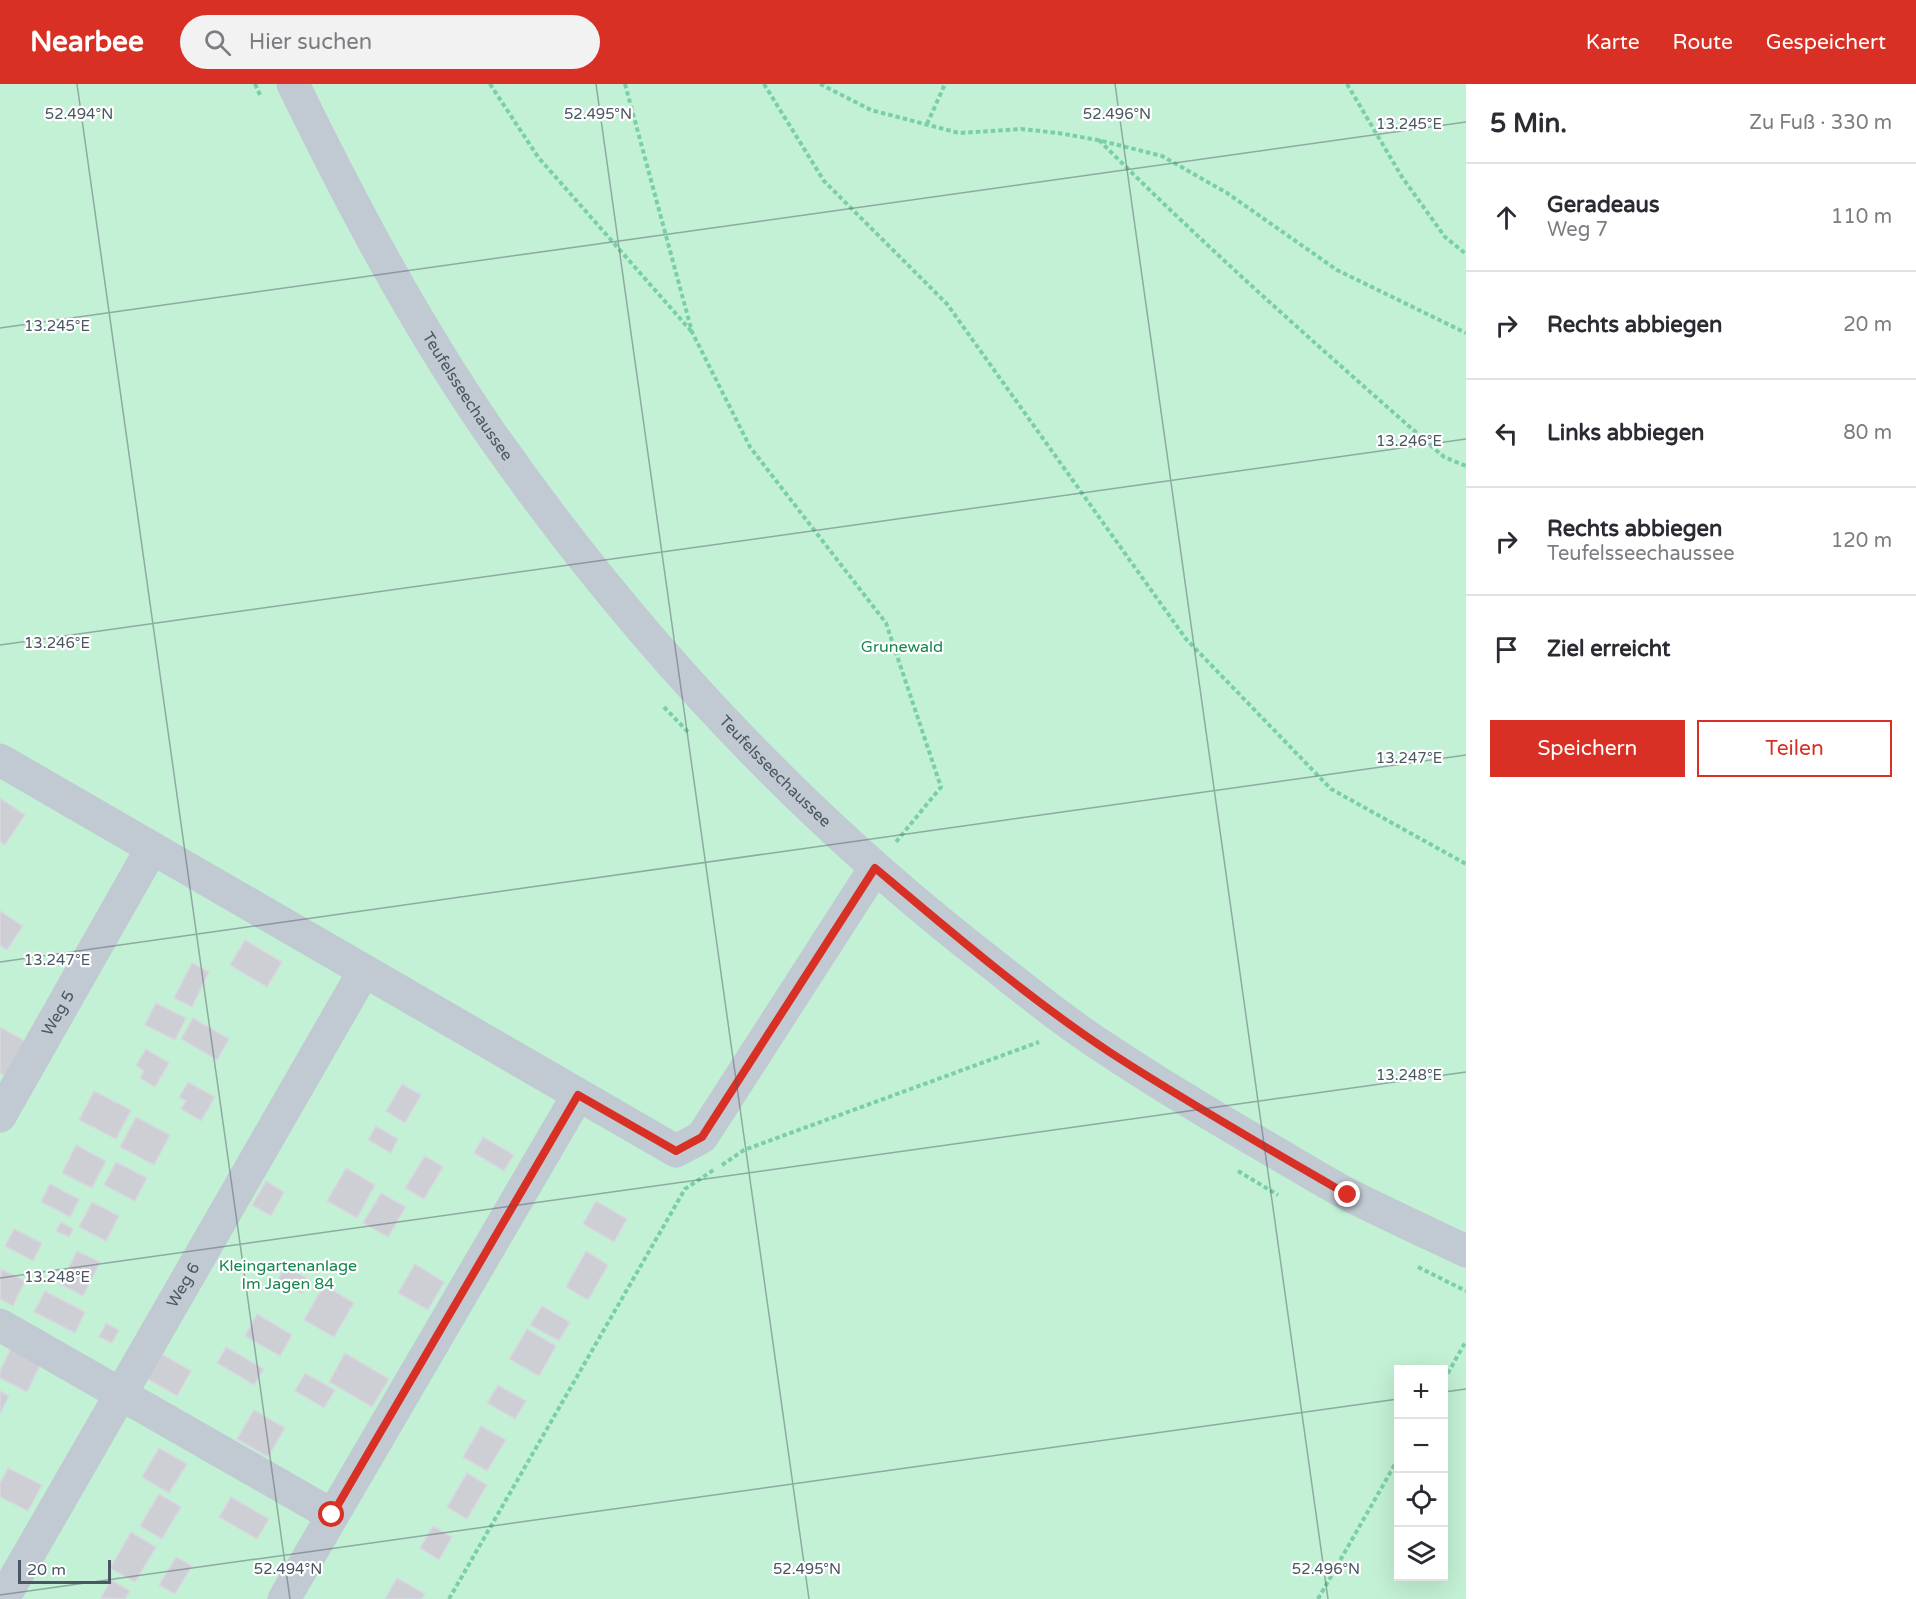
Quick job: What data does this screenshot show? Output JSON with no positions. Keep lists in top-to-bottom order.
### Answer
{
  "streets": {
    "street": ["Teufelsseechaussee", "Weg 5", "Weg 6"]
  },
  "parks": ["Grunewald", "Kleingartenanlage Im Jagen 84"],
  "scale_bar": "20 m",
  "page": {
    "header": "Nearbee",
    "search": "Hier suchen",
    "nav": ["Karte", "Route", "Gespeichert"],
    "heading": ["5 Min.", "Zu Fuß · 330 m"],
    "list": [
      ["Geradeaus", "Weg 7", "110 m"],
      ["Rechts abbiegen", "20 m"],
      ["Links abbiegen", "80 m"],
      ["Rechts abbiegen", "Teufelsseechaussee", "120 m"],
      "Ziel erreicht"
    ],
    "buttons": ["Speichern", "Teilen"],
    "map_buttons": ["+", "−"],
    "scale": "20 m"
  },
  "coordinates": [
    "52.494°N",
    "52.495°N",
    "52.496°N",
    "13.245°E",
    "13.246°E",
    "13.247°E",
    "13.248°E"
  ]
}
